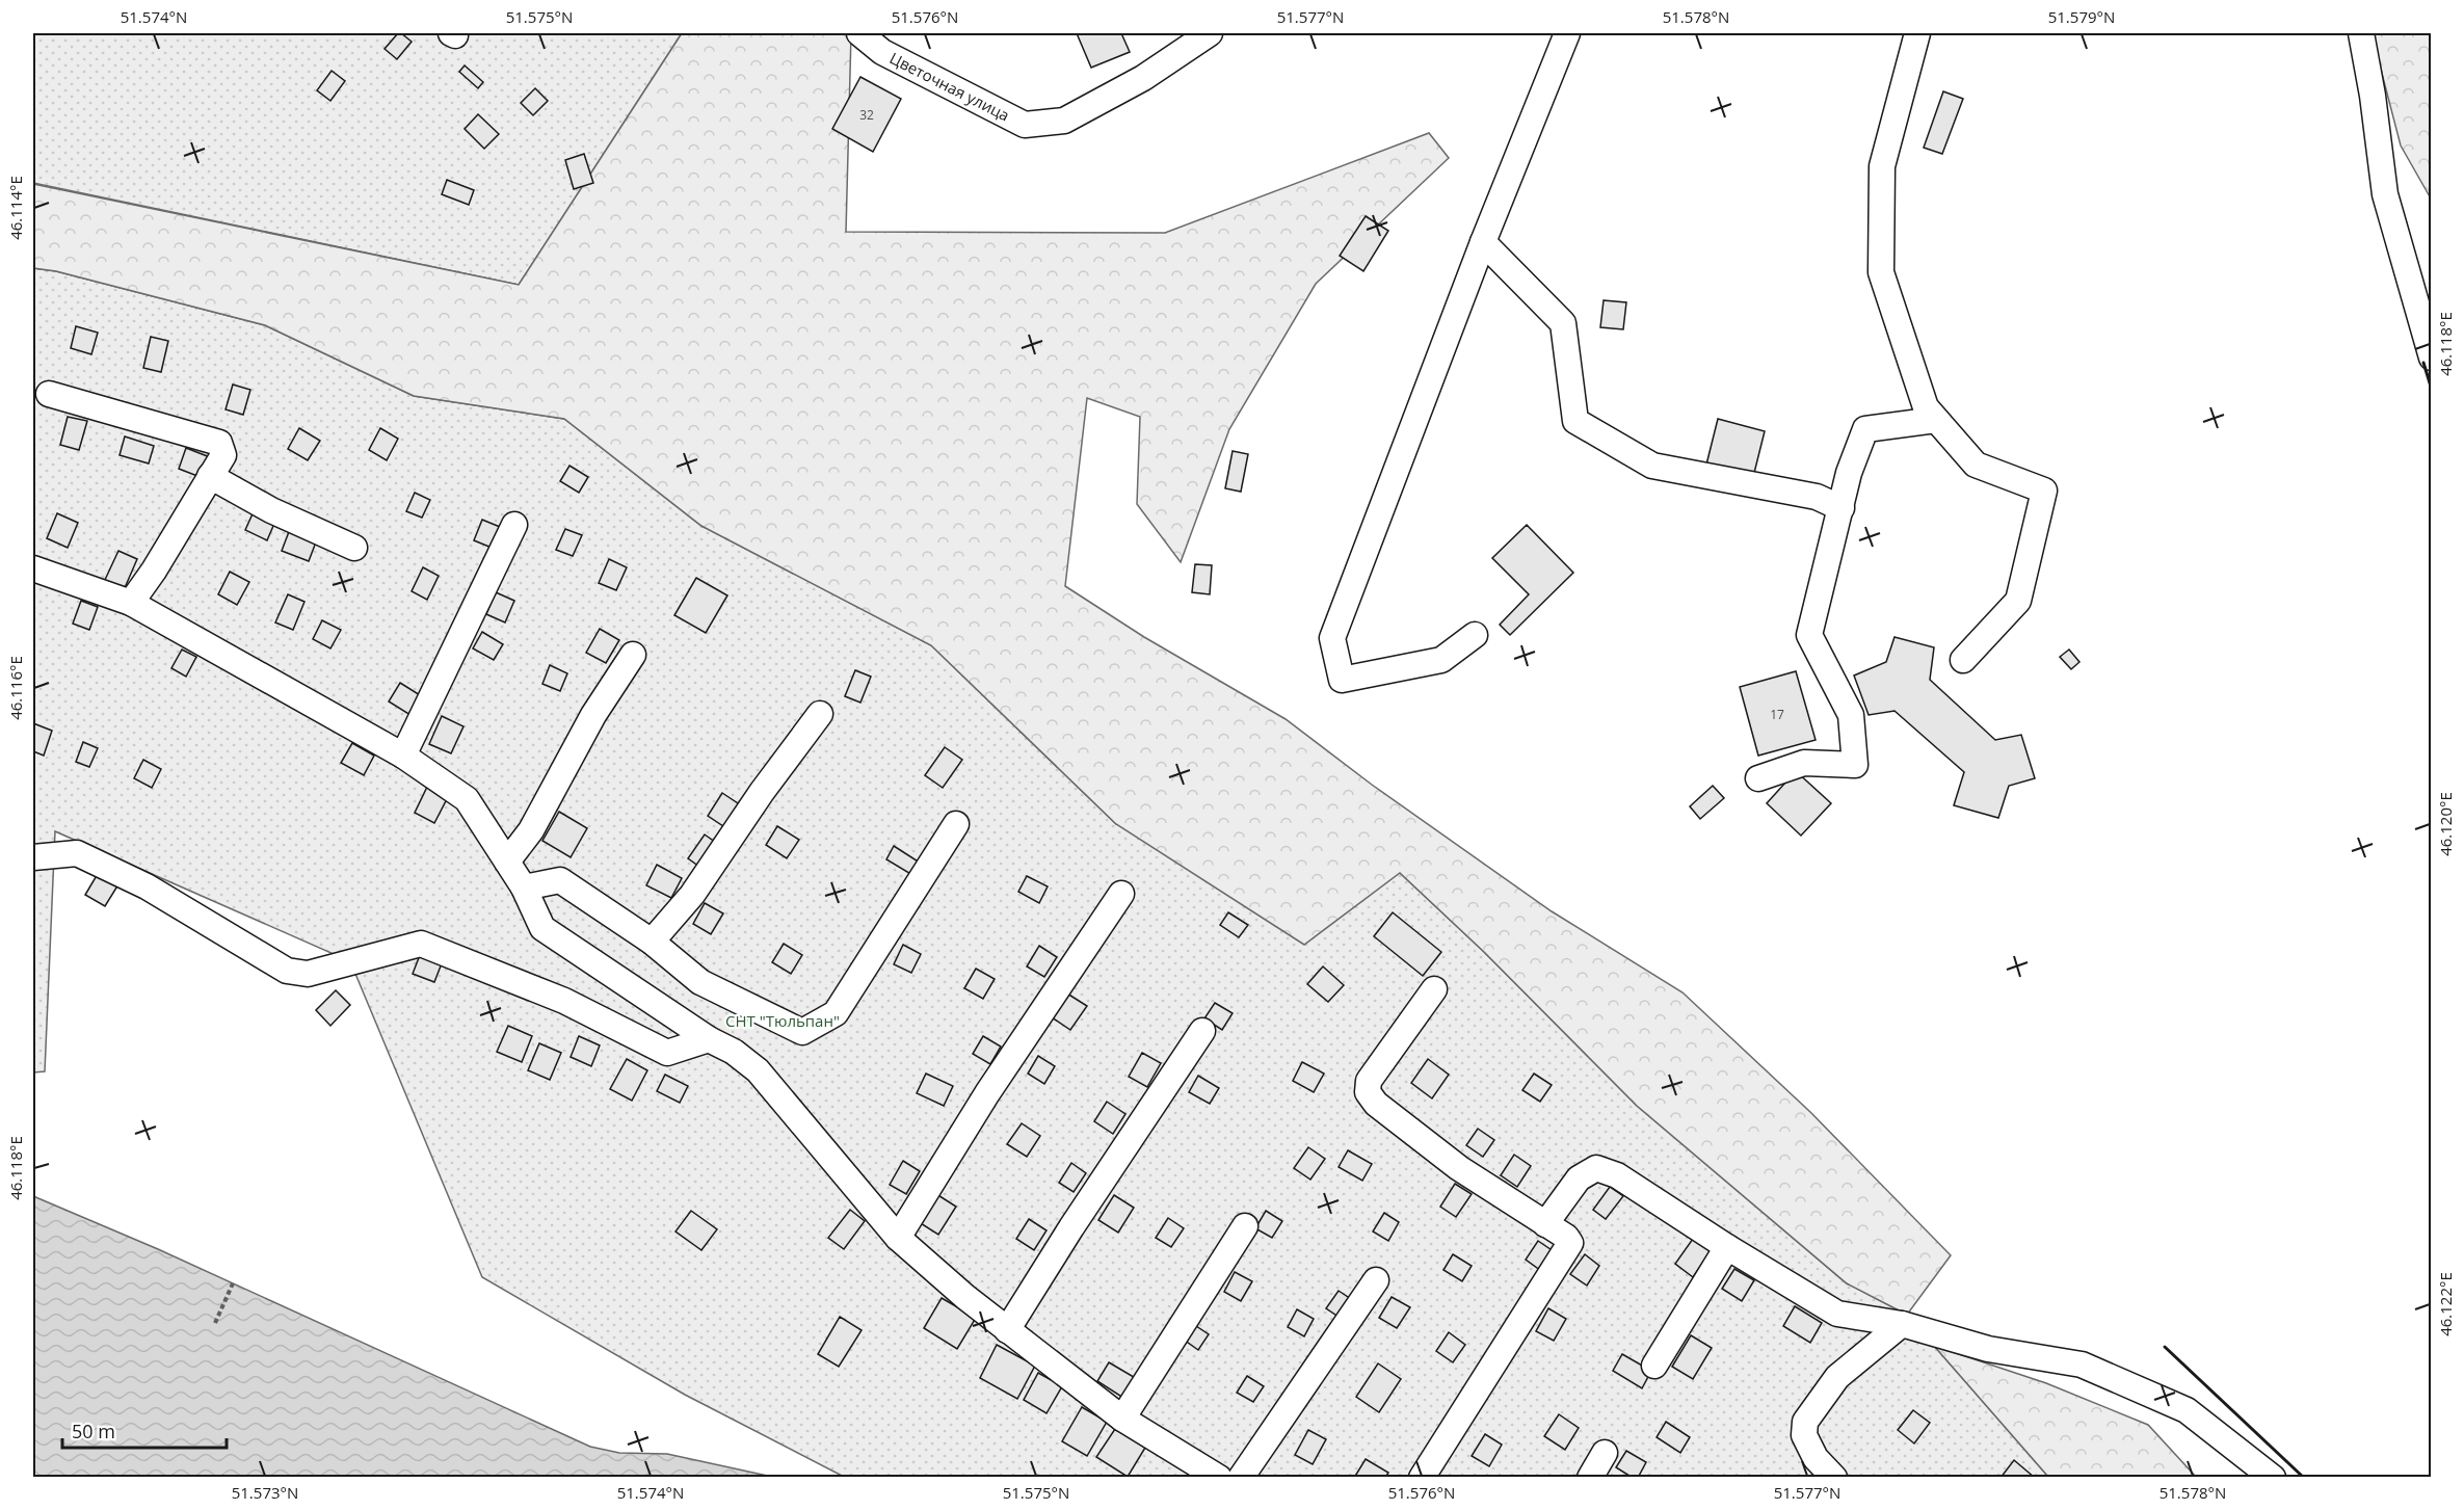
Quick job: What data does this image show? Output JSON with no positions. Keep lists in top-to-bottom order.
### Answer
{
  "streets": {
    "street": ["Цветочная улица"]
  },
  "parks": ["СНТ \"Тюльпан\""],
  "house_numbers": ["32", "17"],
  "scale_bar": "50 m",
  "coordinates": [
    "51.574°N",
    "51.575°N",
    "51.576°N",
    "51.577°N",
    "51.578°N",
    "51.579°N",
    "46.114°E",
    "46.118°E",
    "46.116°E",
    "46.120°E",
    "46.122°E",
    "51.573°N"
  ]
}
